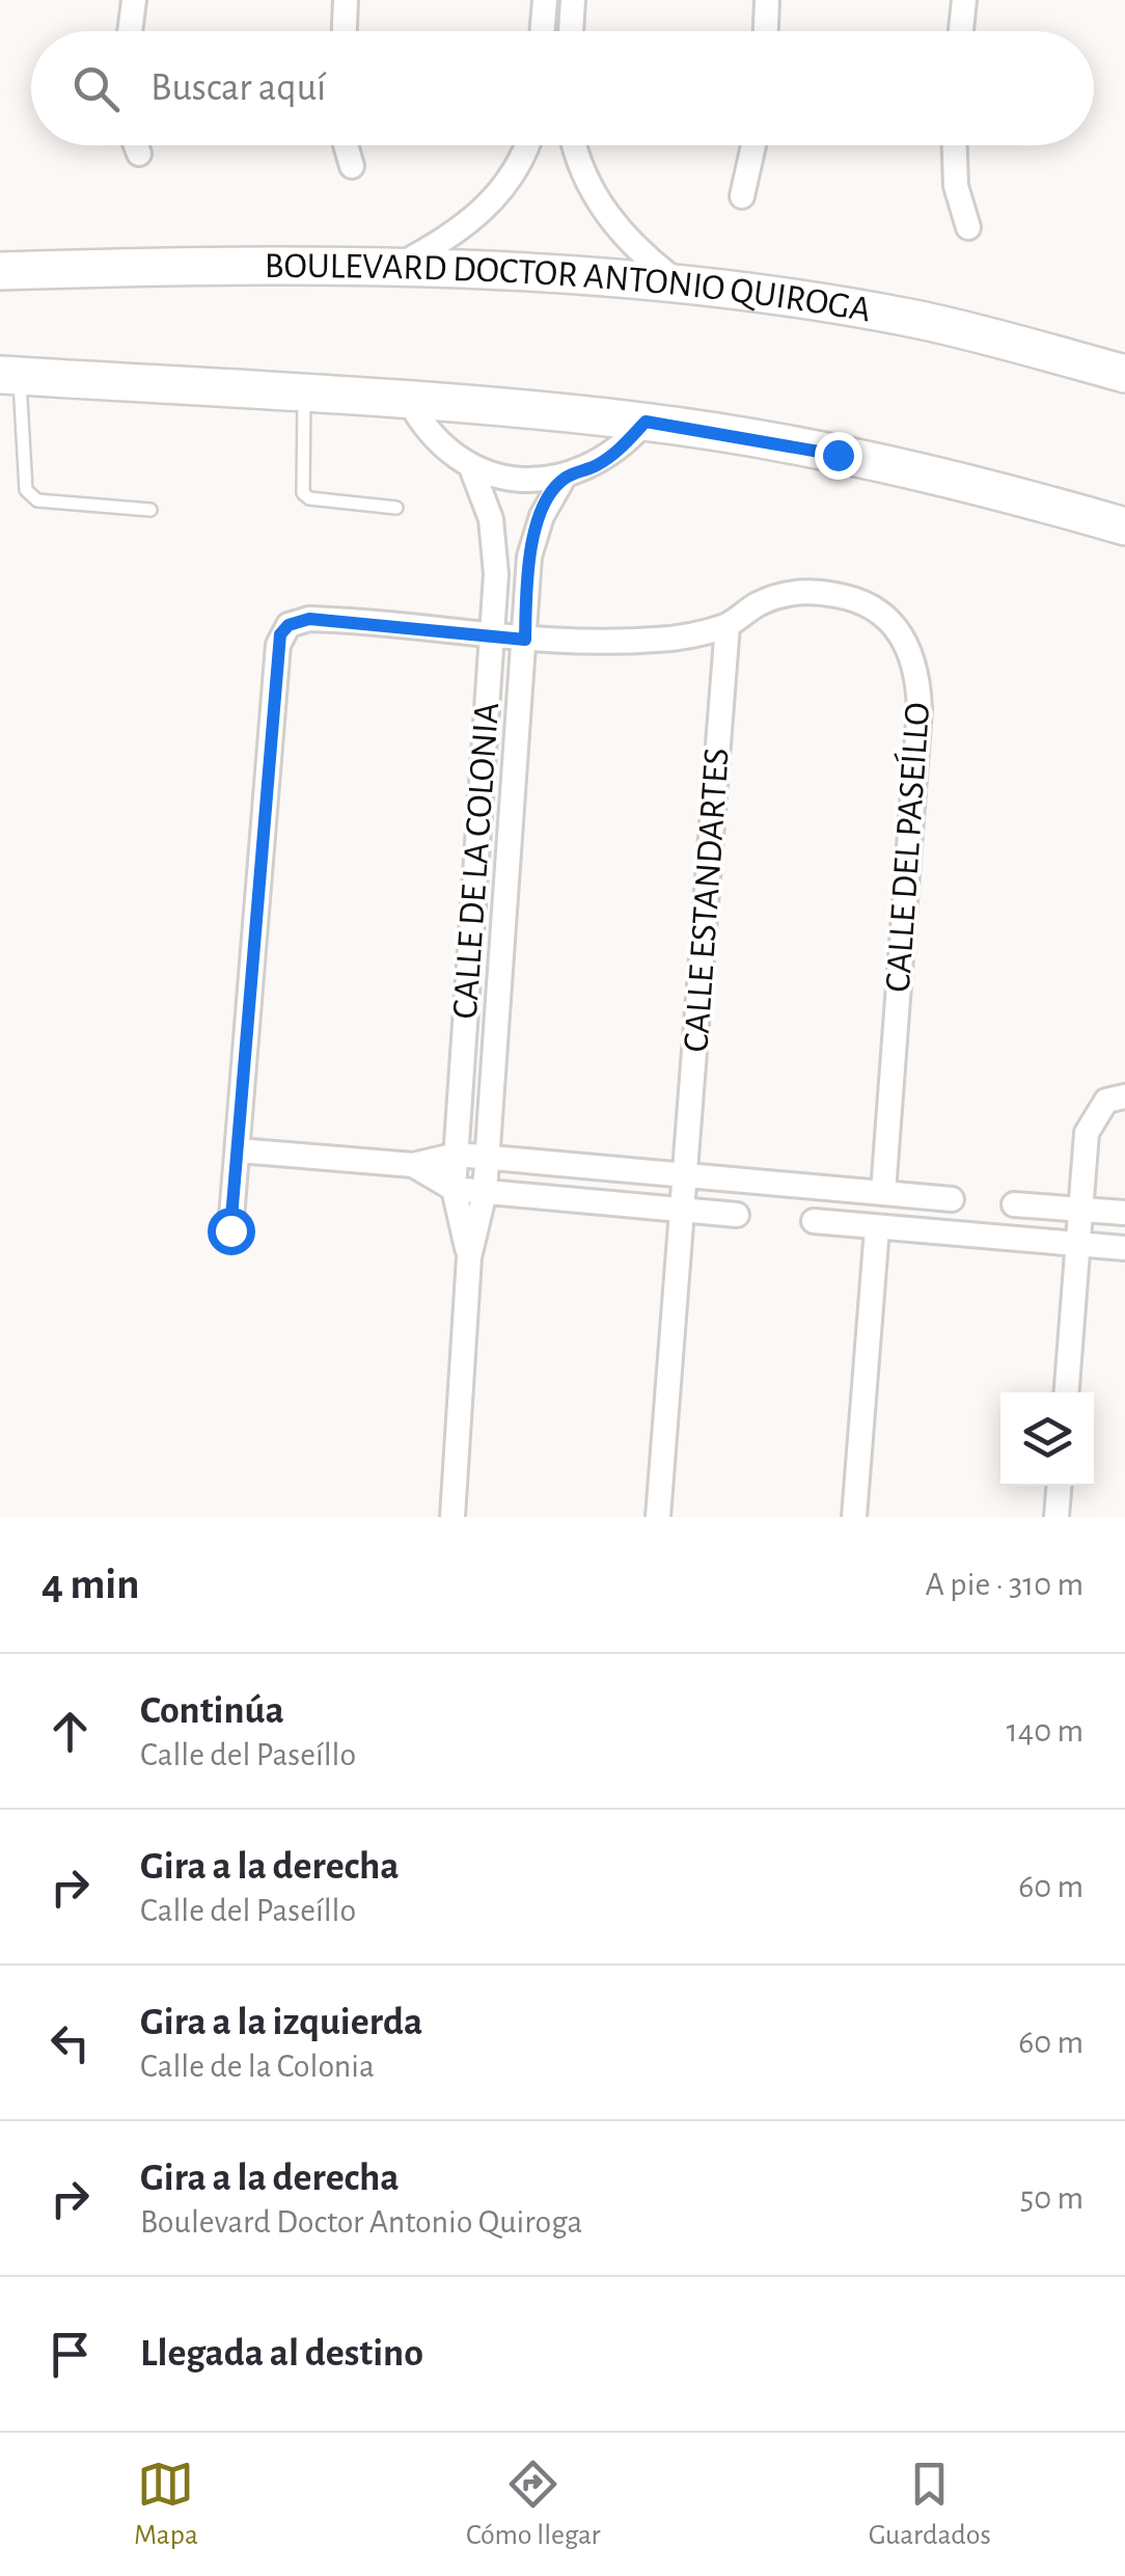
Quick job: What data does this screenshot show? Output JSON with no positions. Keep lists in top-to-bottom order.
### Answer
{
  "streets": {
    "main road": ["BOULEVARD DOCTOR ANTONIO QUIROGA"],
    "street": ["CALLE DEL PASEÍLLO", "CALLE DE LA COLONIA", "CALLE ESTANDARTES"]
  },
  "crossings": [
    ["CALLE DEL PASEÍLLO", "CALLE DE LA COLONIA"],
    ["CALLE DEL PASEÍLLO", "CALLE ESTANDARTES"]
  ],
  "page": {
    "search": "Buscar aquí",
    "heading": ["4 min", "A pie · 310 m"],
    "list": [
      ["Continúa", "Calle del Paseíllo", "140 m"],
      ["Gira a la derecha", "Calle del Paseíllo", "60 m"],
      ["Gira a la izquierda", "Calle de la Colonia", "60 m"],
      ["Gira a la derecha", "Boulevard Doctor Antonio Quiroga", "50 m"],
      "Llegada al destino"
    ],
    "nav": ["Mapa", "Cómo llegar", "Guardados"]
  }
}
